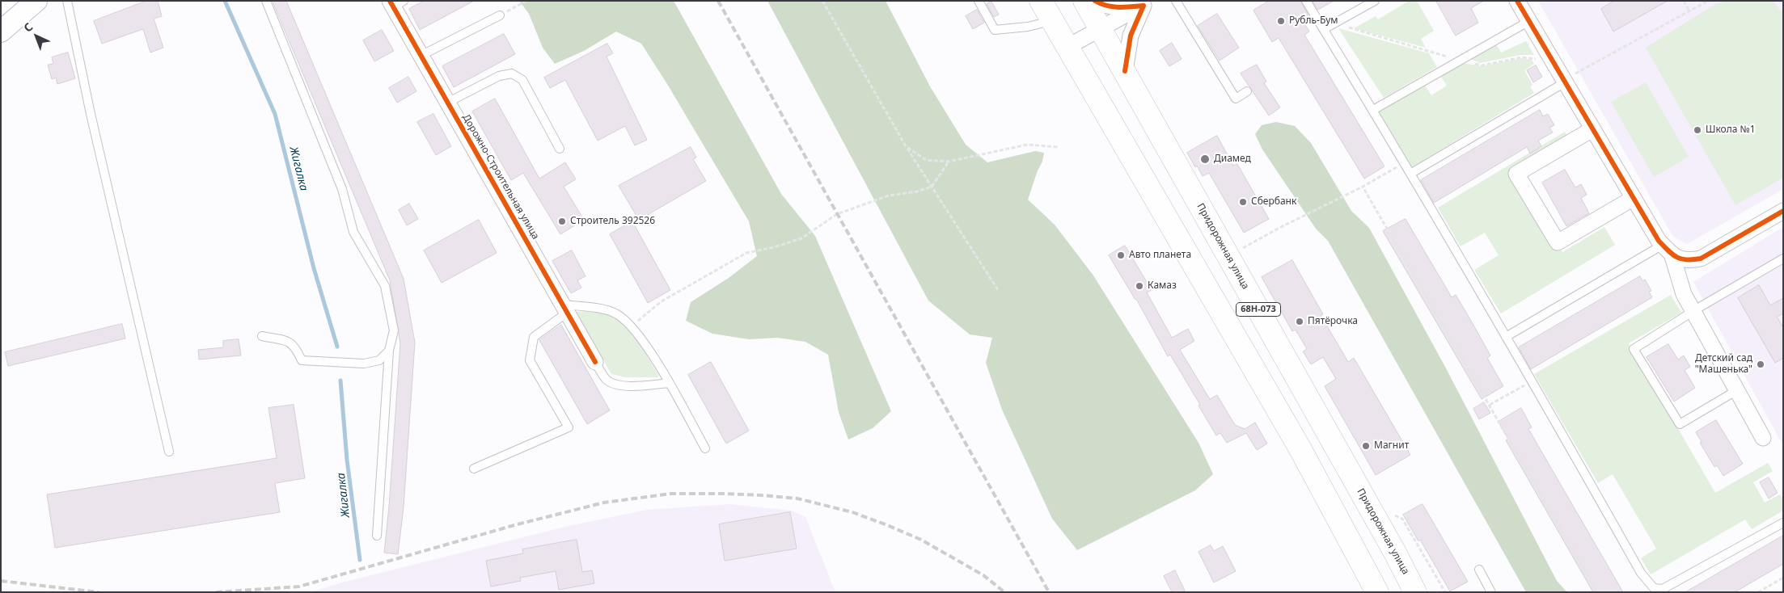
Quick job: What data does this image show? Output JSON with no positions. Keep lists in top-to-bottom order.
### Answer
{
  "streets": {
    "main road": ["Придорожная улица", "68Н-073"],
    "street": ["Дорожно-Строительная улица"]
  },
  "water": ["Жигалка"],
  "places": [
    "Рубль-Бум",
    "Школа №1",
    "Диамед",
    "Сбербанк",
    "Строитель 392526",
    "Авто планета",
    "Камаз",
    "Пятёрочка",
    "Детский сад \"Машенька\"",
    "Магнит"
  ],
  "north": "top left"
}
